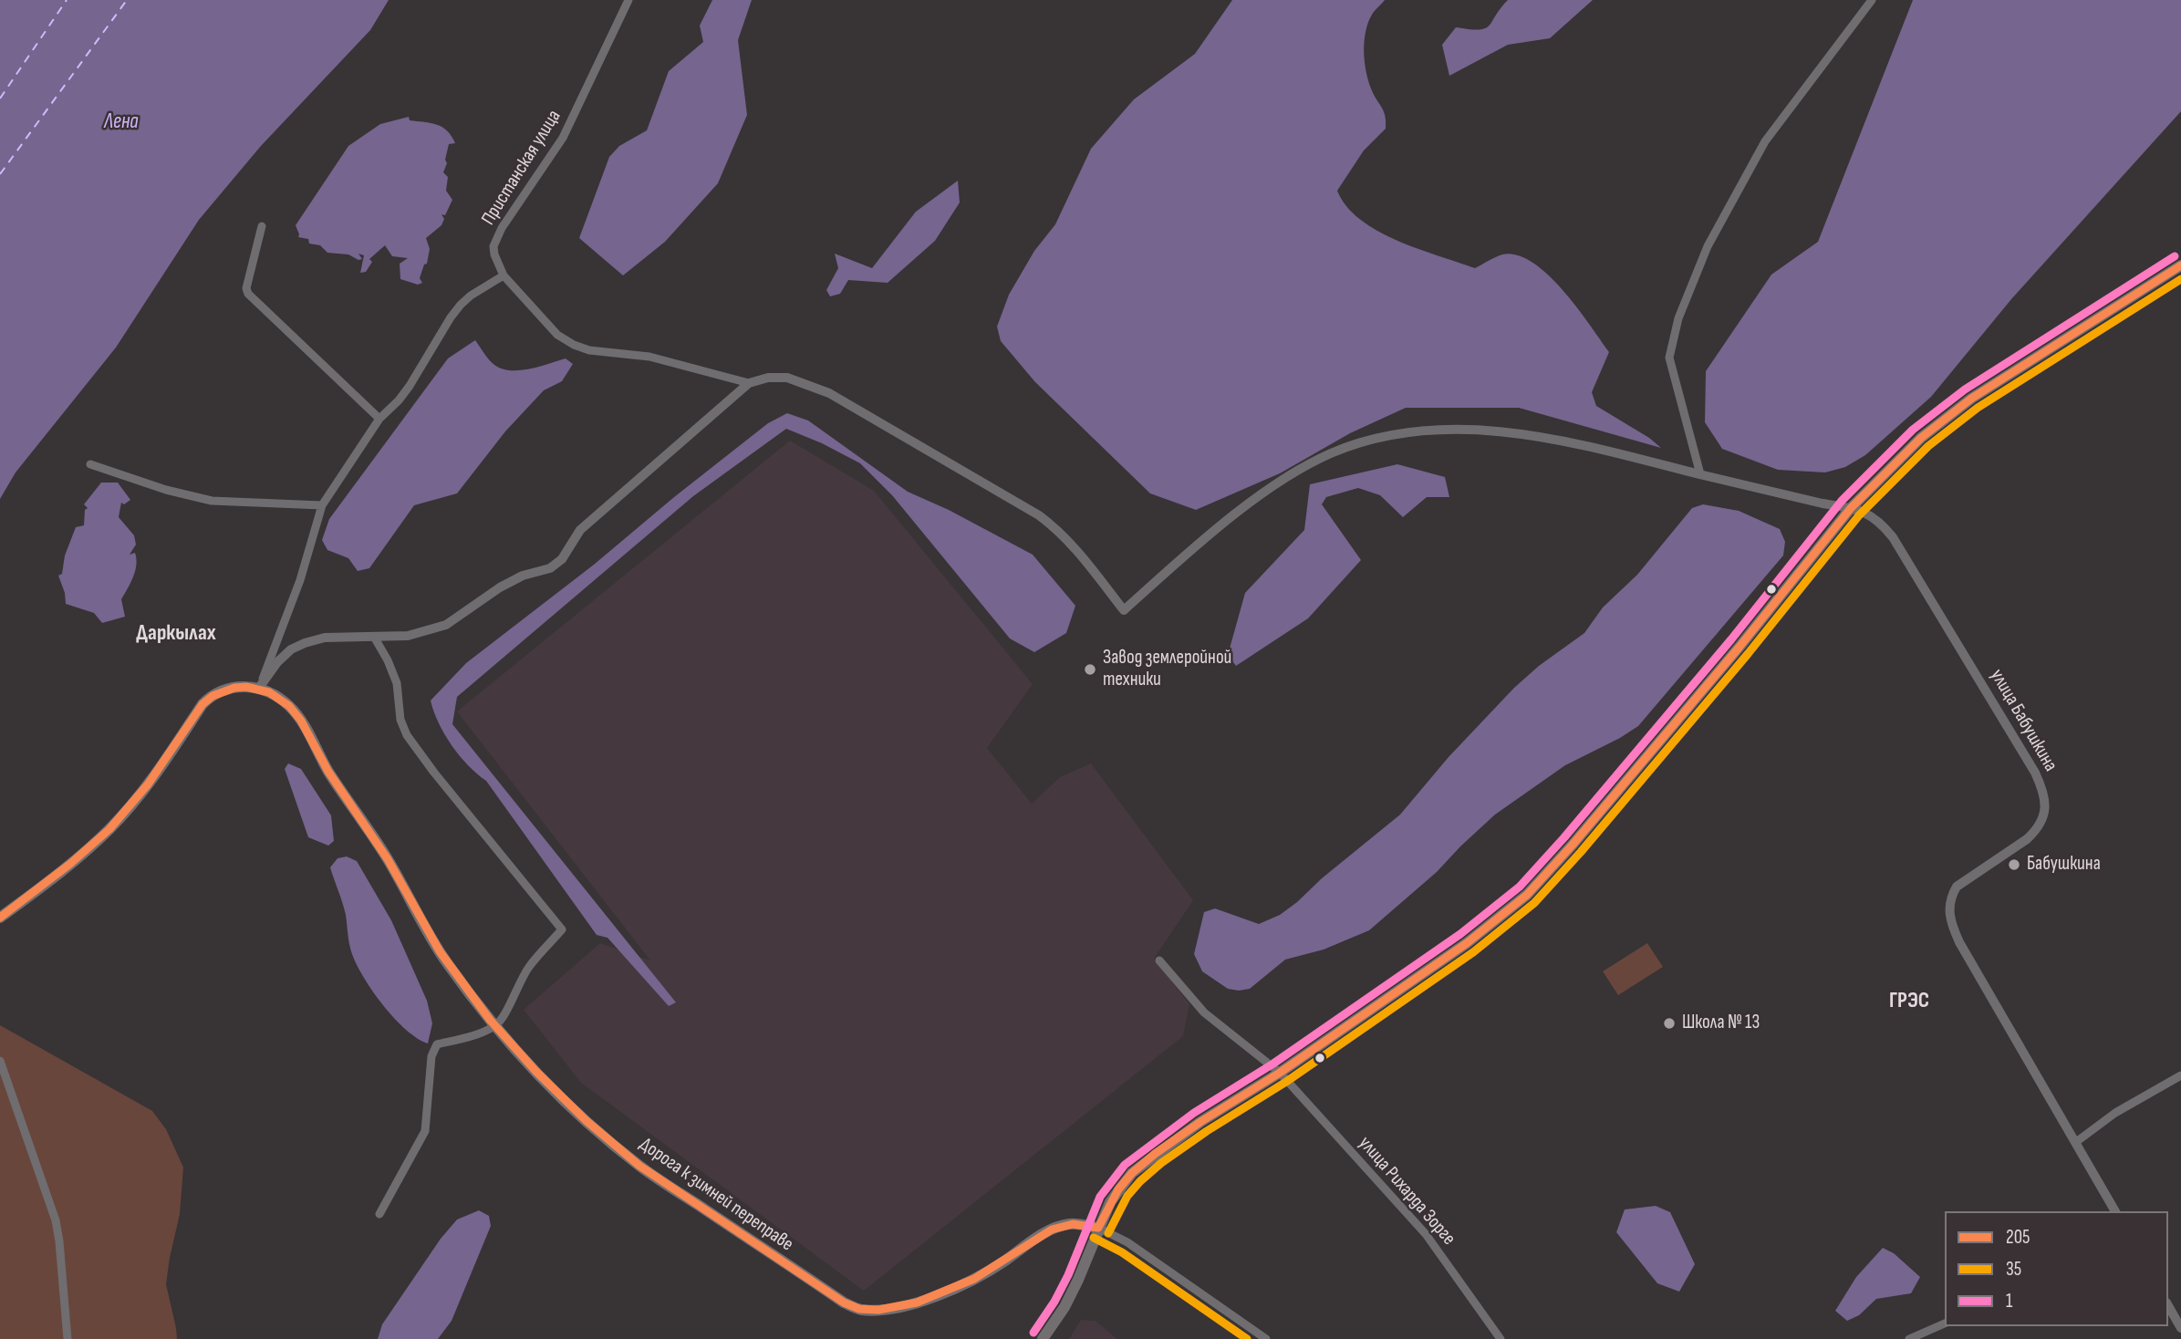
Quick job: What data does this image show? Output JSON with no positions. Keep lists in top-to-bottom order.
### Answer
{
  "streets": {
    "main road": ["Дорога к зимней переправе"],
    "street": ["Пристанская улица", "улица Бабушкина", "улица Рихарда Зорге"]
  },
  "crossings": [
    ["Пристанская улица", "улица Бабушкина"]
  ],
  "districts": ["Даркылах", "ГРЭС"],
  "water": ["Лена"],
  "places": ["Завод землеройной техники", "Бабушкина", "Школа № 13"],
  "lines": ["transit line 1", "transit line 205", "transit line 35"],
  "legend": ["205", "35", "1"]
}
